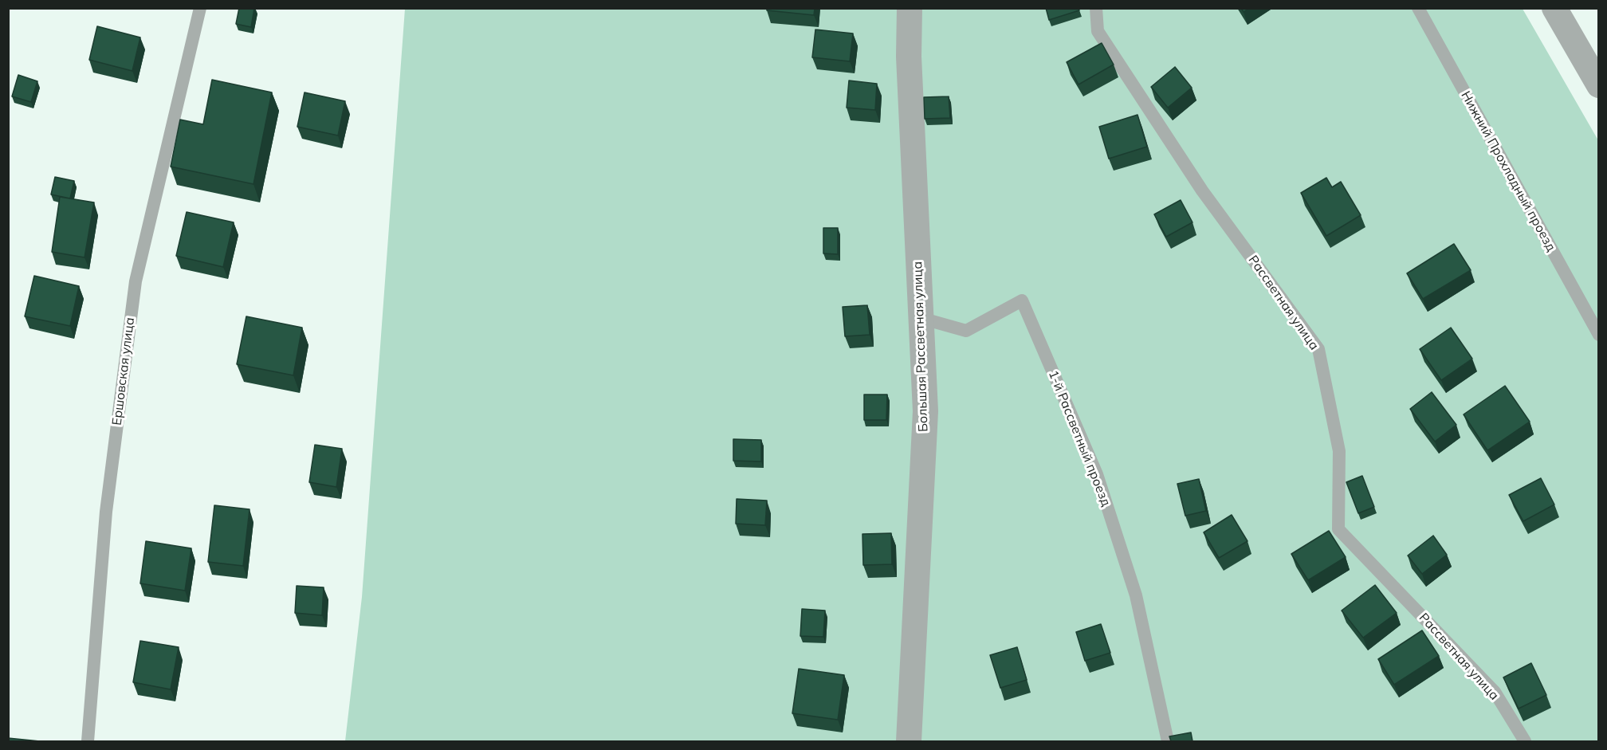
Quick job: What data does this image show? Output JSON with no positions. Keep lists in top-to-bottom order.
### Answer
{
  "streets": {
    "street": ["Большая Рассветная улица"],
    "lane": [
      "Нижний Прохладный проезд",
      "Рассветная улица",
      "Ершовская улица",
      "1-й Рассветный проезд"
    ]
  },
  "crossings": [
    ["Большая Рассветная улица", "1-й Рассветный проезд"]
  ]
}
